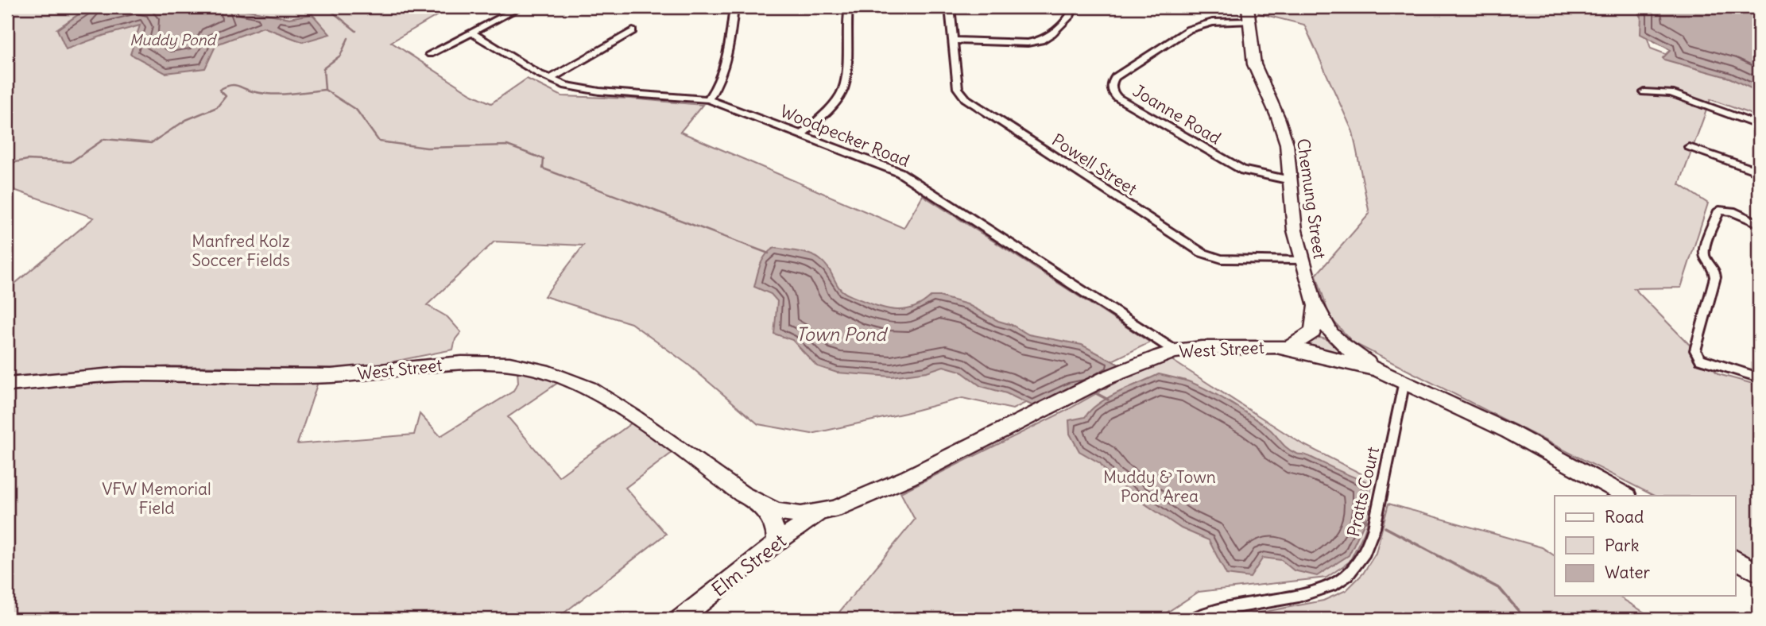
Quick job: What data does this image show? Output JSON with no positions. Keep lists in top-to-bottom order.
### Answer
{
  "streets": {
    "street": [
      "Joanne Road",
      "Woodpecker Road",
      "Powell Street",
      "Chemung Street",
      "West Street",
      "Pratts Court",
      "Elm Street"
    ]
  },
  "crossings": [
    ["Joanne Road", "Chemung Street"],
    ["Woodpecker Road", "West Street"],
    ["Powell Street", "Chemung Street"],
    ["Chemung Street", "West Street"],
    ["West Street", "Pratts Court"],
    ["West Street", "Elm Street"]
  ],
  "water": ["Muddy Pond", "Town Pond"],
  "parks": ["Manfred Kolz Soccer Fields", "Muddy & Town Pond Area", "VFW Memorial Field"],
  "legend": ["Road", "Park", "Water"]
}
